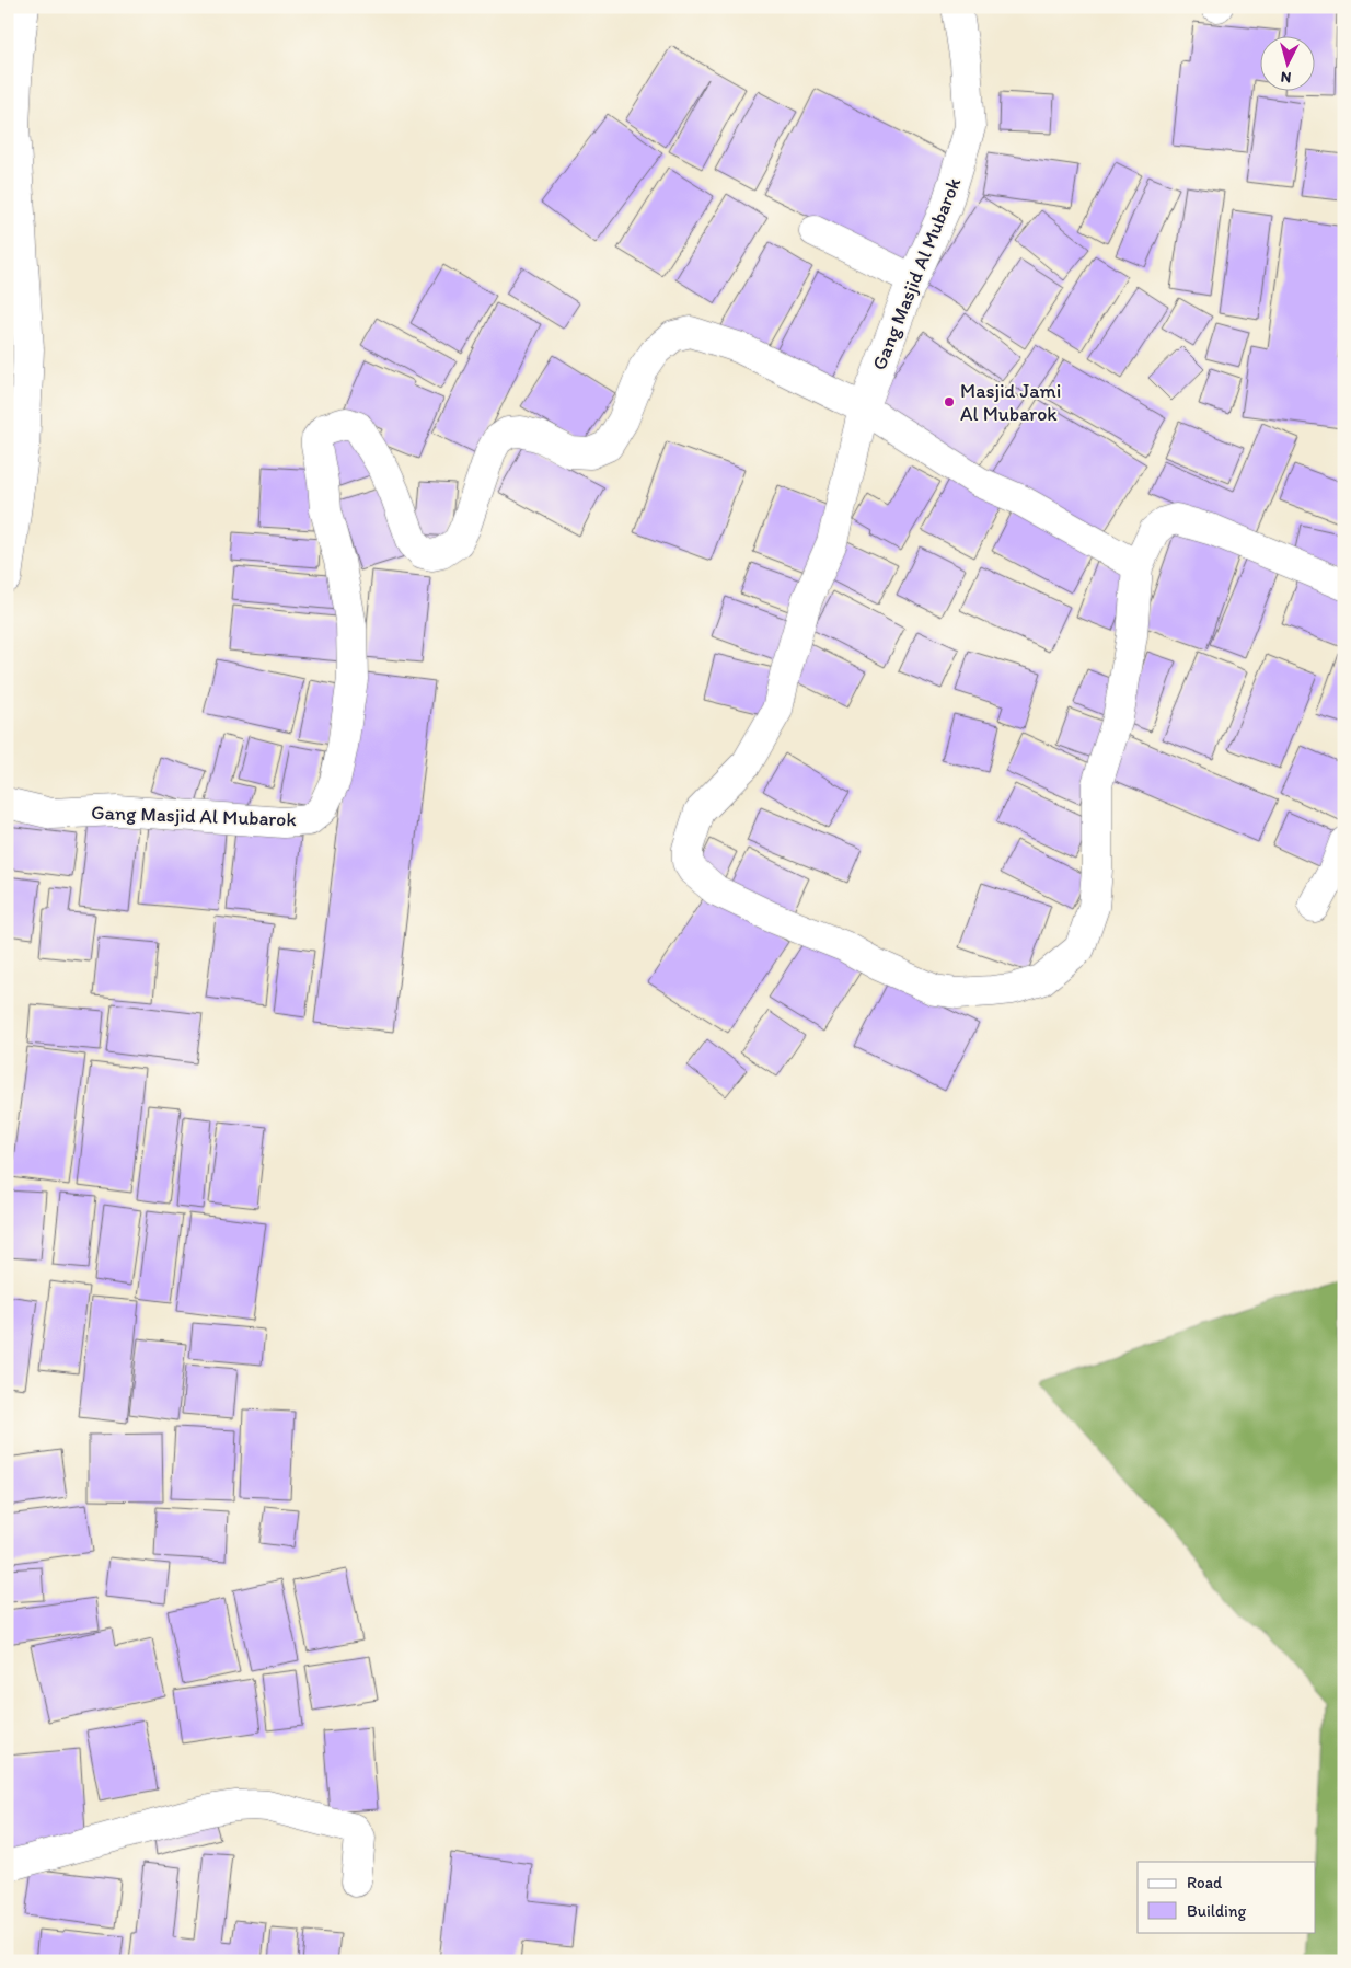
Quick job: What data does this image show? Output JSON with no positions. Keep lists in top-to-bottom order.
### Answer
{
  "streets": {
    "street": ["Gang Masjid Al Mubarok"]
  },
  "places": ["Masjid Jami Al Mubarok"],
  "legend": ["Road", "Building"],
  "north": "bottom"
}
